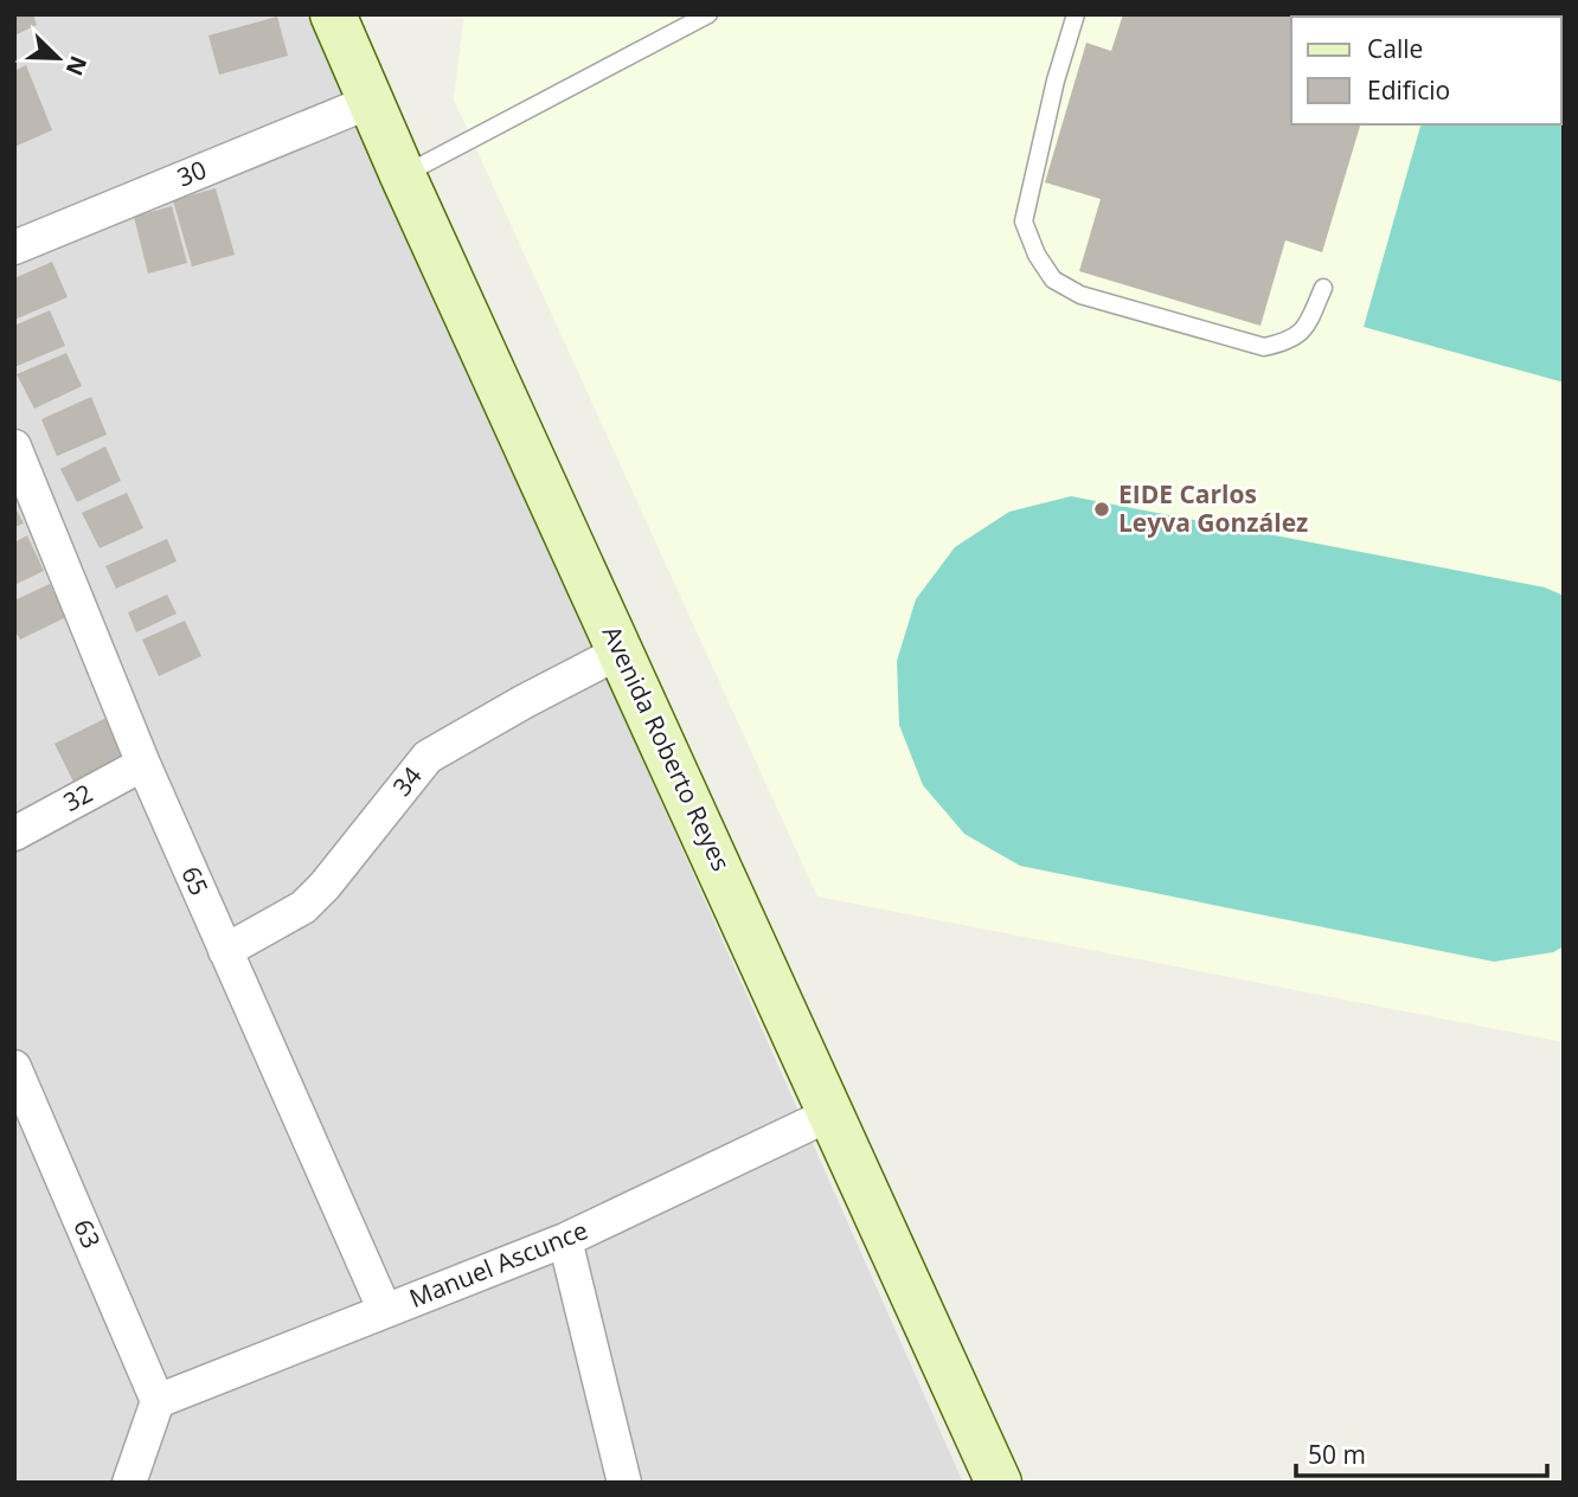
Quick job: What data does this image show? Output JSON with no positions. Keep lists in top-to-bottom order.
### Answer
{
  "streets": {
    "main road": ["Avenida Roberto Reyes"],
    "street": [
      "30",
      "34",
      "32",
      "65",
      "63",
      "Manuel Ascunce"
    ]
  },
  "crossings": [
    ["30", "Avenida Roberto Reyes"],
    ["Avenida Roberto Reyes", "34"],
    ["Avenida Roberto Reyes", "Manuel Ascunce"],
    ["34", "65"],
    ["32", "65"],
    ["65", "Manuel Ascunce"],
    ["63", "Manuel Ascunce"]
  ],
  "places": ["EIDE Carlos Leyva González"],
  "legend": ["Calle", "Edificio"],
  "scale_bar": "50 m",
  "north": "bottom right"
}
